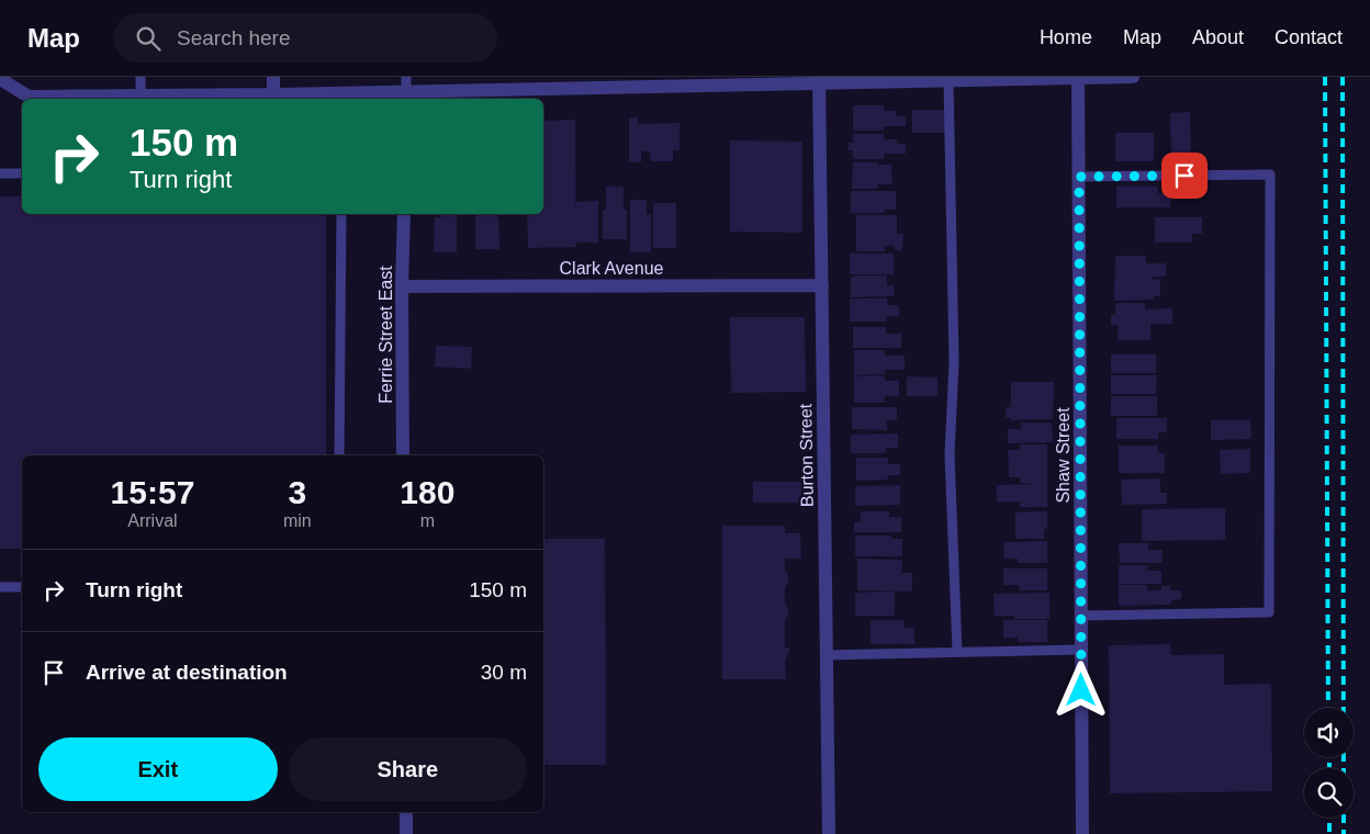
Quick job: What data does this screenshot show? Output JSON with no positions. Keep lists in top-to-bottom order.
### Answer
{
  "streets": {
    "street": [
      "Clark Avenue",
      "Ferrie Street East",
      "Burton Street",
      "Shaw Street"
    ]
  },
  "crossings": [
    ["Clark Avenue", "Ferrie Street East"],
    ["Clark Avenue", "Burton Street"]
  ],
  "page": {
    "header": "Map",
    "search": "Search here",
    "nav": [
      "Home",
      "Map",
      "About",
      "Contact"
    ],
    "turn": ["150 m", "Turn right"],
    "eta": [
      "15:57",
      "Arrival",
      "3",
      "min",
      "180",
      "m"
    ],
    "list": [
      {
        "name": "Turn right",
        "value": "150 m"
      },
      {
        "name": "Arrive at destination",
        "value": "30 m"
      }
    ],
    "buttons": ["Exit", "Share"]
  }
}
